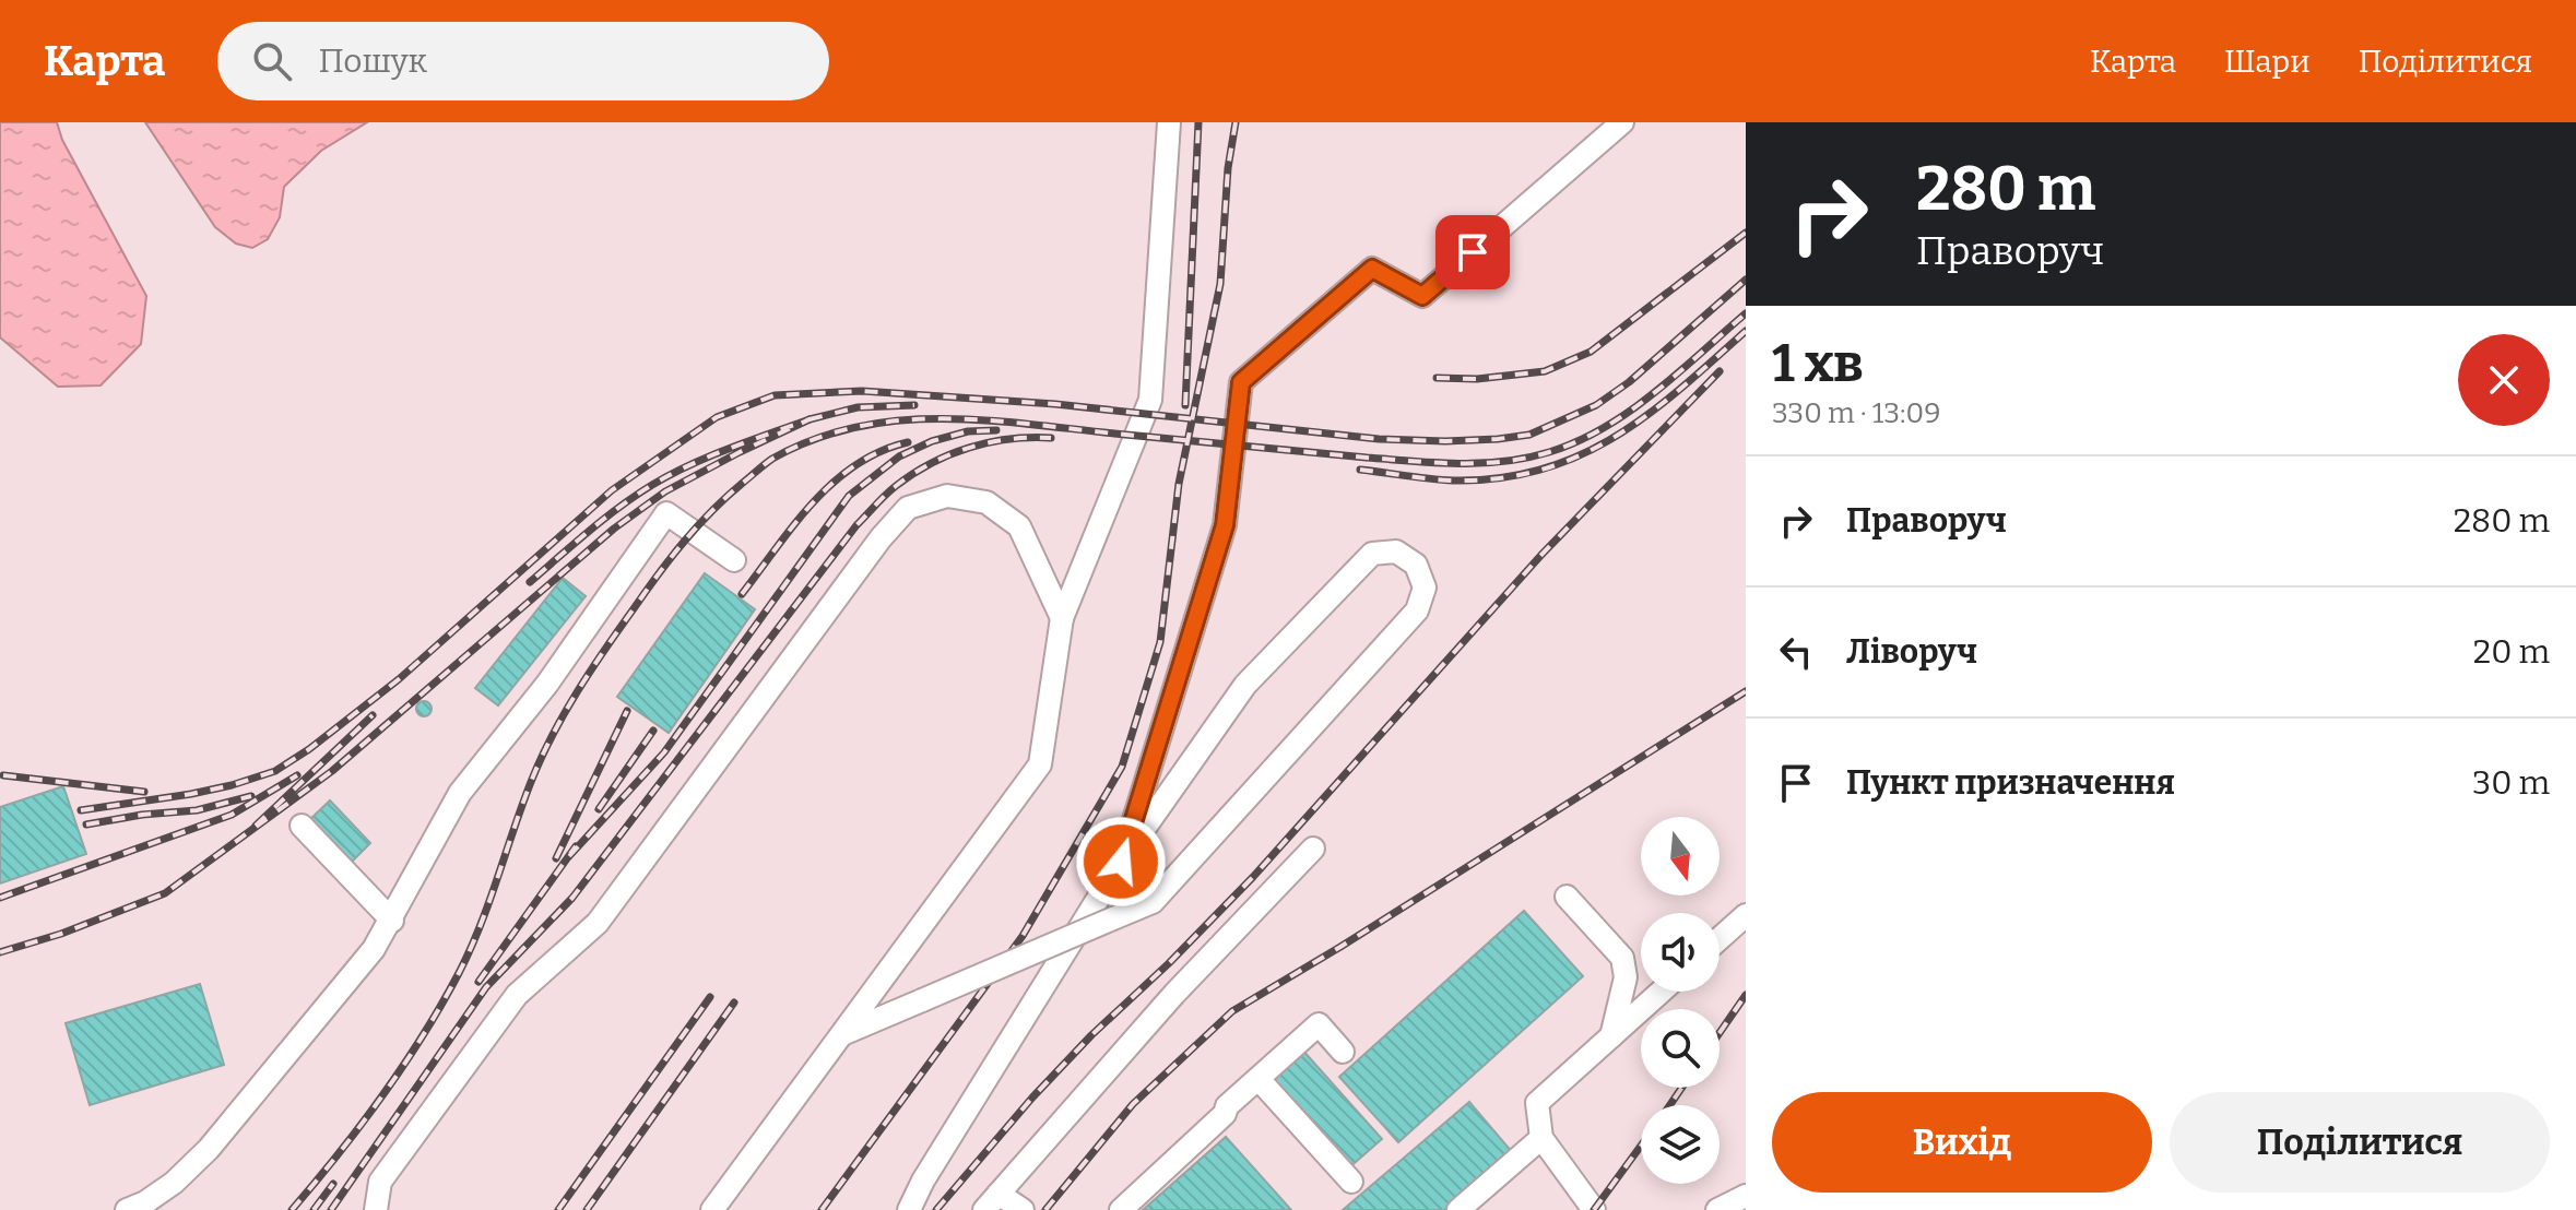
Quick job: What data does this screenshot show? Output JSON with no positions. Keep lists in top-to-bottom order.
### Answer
{
  "north": "bottom",
  "page": {
    "header": "Карта",
    "search": "Пошук",
    "nav": ["Карта", "Шари", "Поділитися"],
    "turn": ["280 m", "Праворуч"],
    "heading": ["1 хв", "330 m · 13:09"],
    "list": [
      {
        "name": "Праворуч",
        "value": "280 m"
      },
      {
        "name": "Ліворуч",
        "value": "20 m"
      },
      {
        "name": "Пункт призначення",
        "value": "30 m"
      }
    ],
    "buttons": ["Вихід", "Поділитися"]
  }
}
